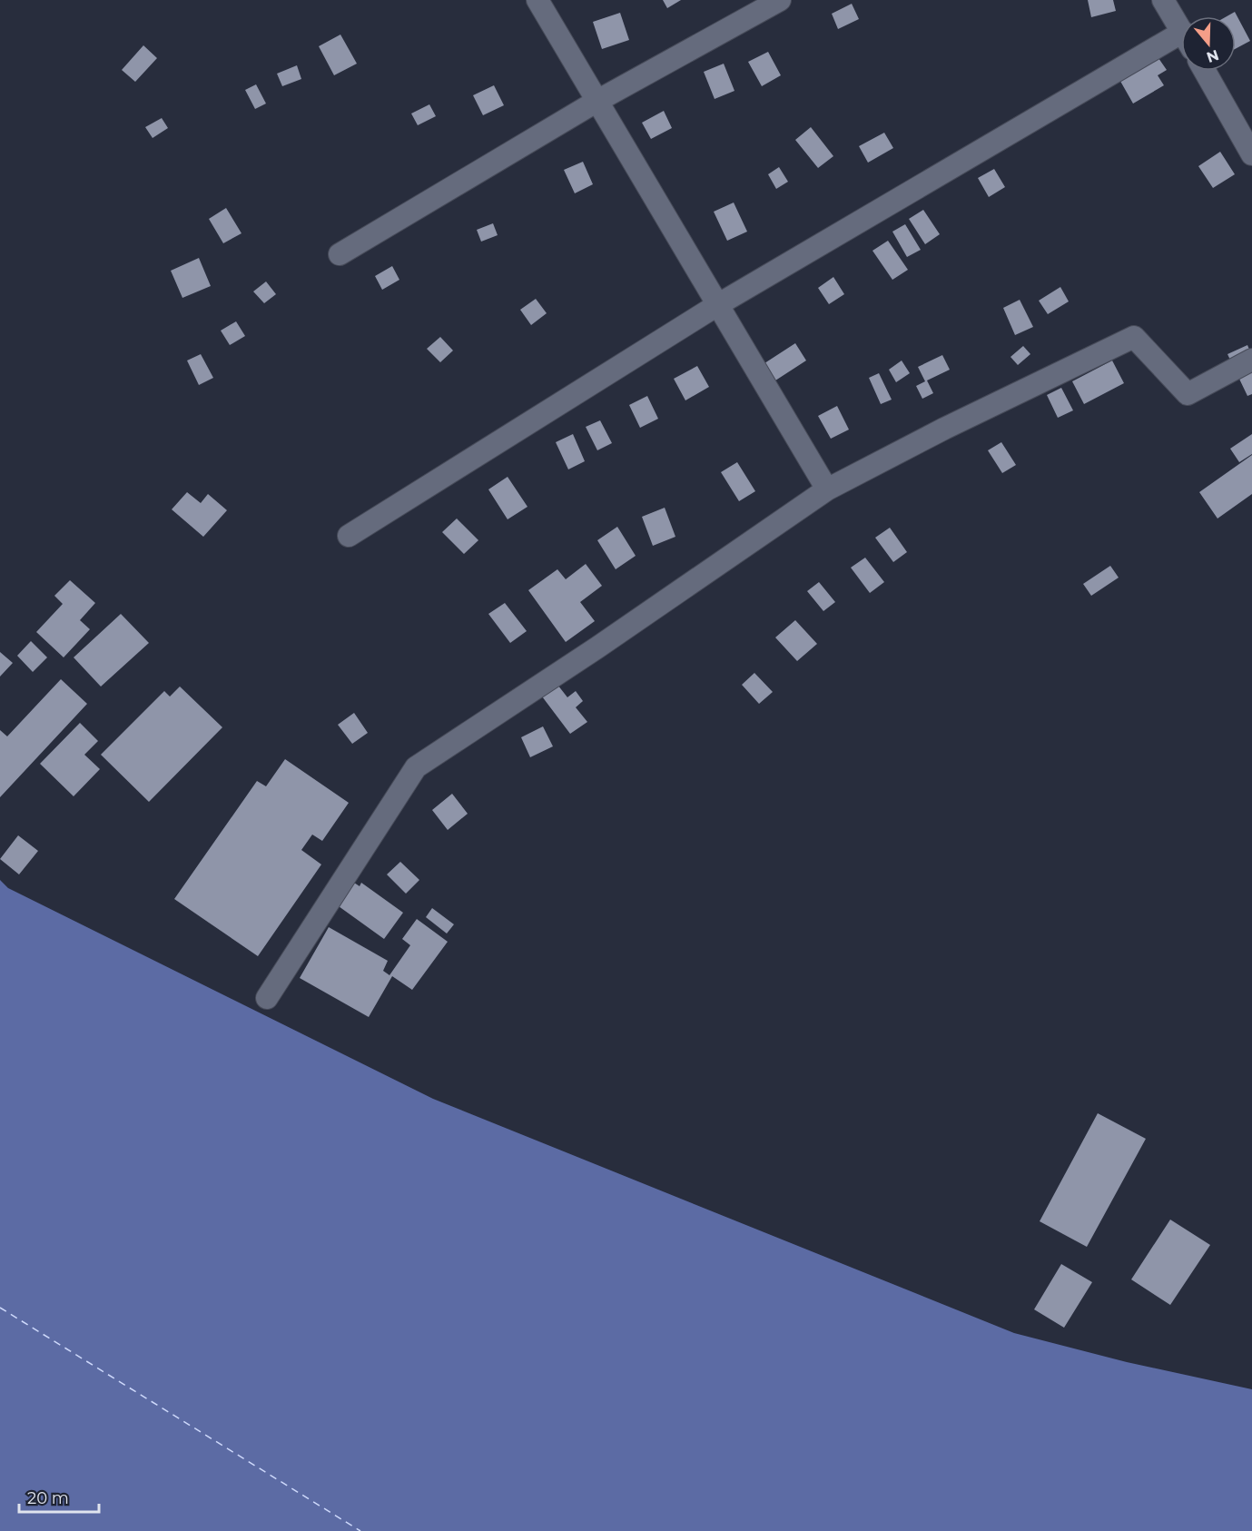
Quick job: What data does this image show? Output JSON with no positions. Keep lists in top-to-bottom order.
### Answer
{
  "scale_bar": "20 m",
  "north": "bottom"
}
